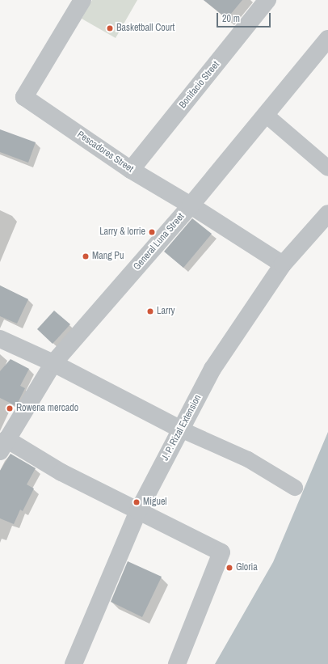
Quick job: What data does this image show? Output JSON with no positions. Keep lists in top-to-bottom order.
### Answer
{
  "streets": {
    "street": [
      "Bonifacio Street",
      "Pescadores Street",
      "General Luna Street",
      "J. P. Rizal Extension"
    ]
  },
  "crossings": [
    ["Bonifacio Street", "Pescadores Street"],
    ["Pescadores Street", "General Luna Street"],
    ["Pescadores Street", "J. P. Rizal Extension"]
  ],
  "places": [
    "Basketball Court",
    "Larry & lorrie",
    "Mang Pu",
    "Larry",
    "Rowena mercado",
    "Miguel",
    "Gloria"
  ],
  "scale_bar": "20 m"
}
